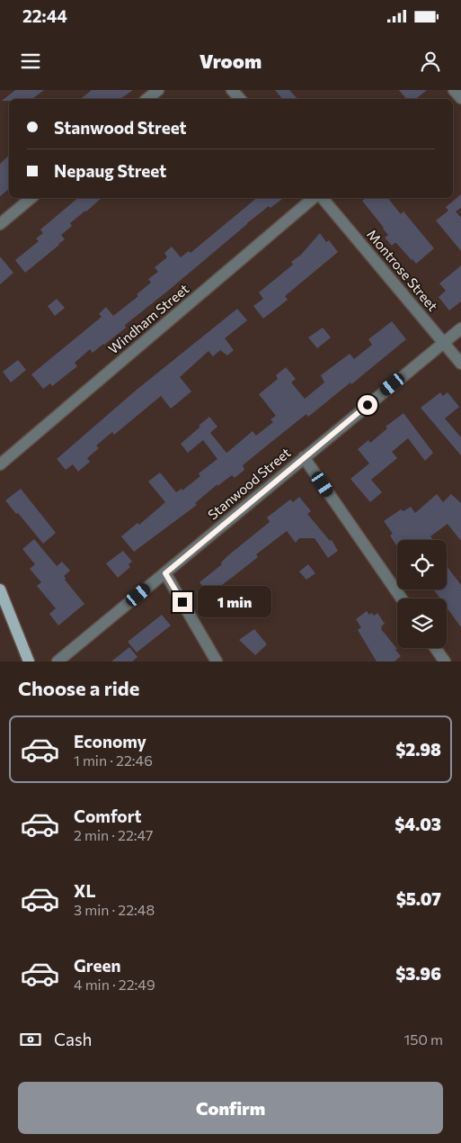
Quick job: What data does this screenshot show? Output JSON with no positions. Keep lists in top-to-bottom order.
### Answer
{
  "streets": {
    "street": ["Montrose Street", "Windham Street", "Stanwood Street"]
  },
  "crossings": [
    ["Montrose Street", "Stanwood Street"]
  ],
  "page": {
    "status": "22:44",
    "header": "Vroom",
    "banner": ["Stanwood Street", "Nepaug Street"],
    "bubble": "1 min",
    "heading": "Choose a ride",
    "list": [
      {
        "name": "Economy",
        "note": "1 min · 22:46",
        "value": "$2.98"
      },
      {
        "name": "Comfort",
        "note": "2 min · 22:47",
        "value": "$4.03"
      },
      {
        "name": "XL",
        "note": "3 min · 22:48",
        "value": "$5.07"
      },
      {
        "name": "Green",
        "note": "4 min · 22:49",
        "value": "$3.96"
      }
    ],
    "pay": ["Cash", "150 m"],
    "buttons": "Confirm"
  }
}
